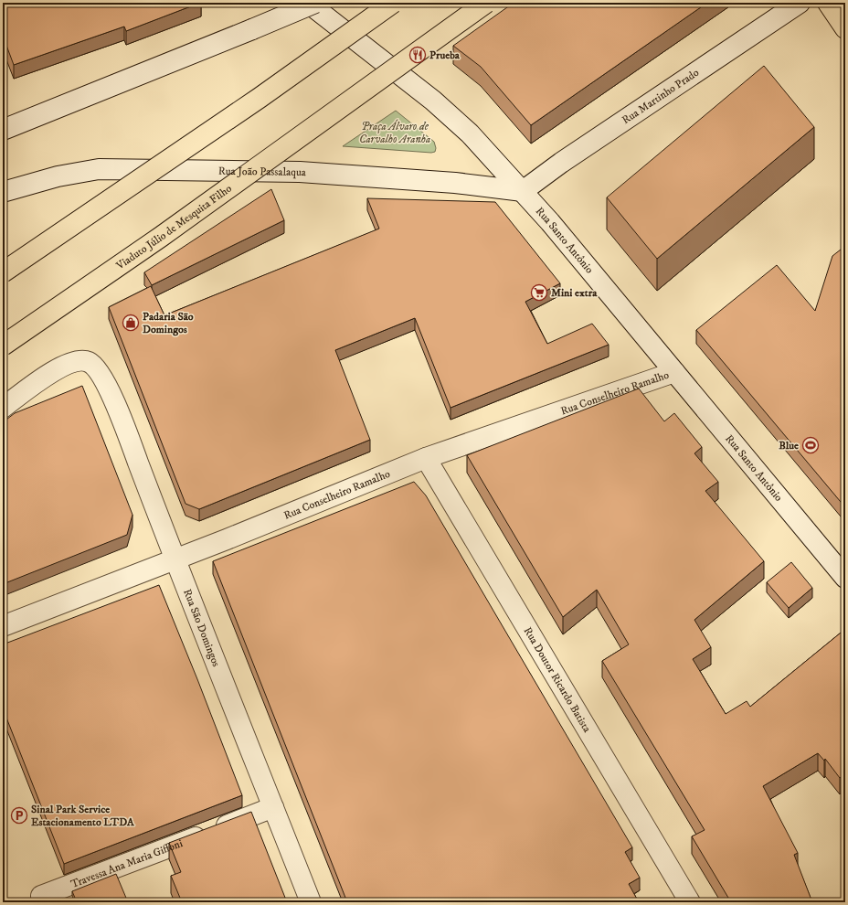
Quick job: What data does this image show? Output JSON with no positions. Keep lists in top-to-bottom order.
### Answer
{
  "streets": {
    "main road": ["Viaduto Júlio de Mesquita Filho"],
    "street": [
      "Rua Martinho Prado",
      "Rua João Passalaqua",
      "Rua Santo Antônio",
      "Rua Conselheiro Ramalho",
      "Rua São Domingos",
      "Rua Doutor Ricardo Batista",
      "Travessa Ana Maria Giffoni"
    ]
  },
  "crossings": [
    ["Rua Martinho Prado", "Rua João Passalaqua"],
    ["Rua Martinho Prado", "Rua Santo Antônio"],
    ["Rua João Passalaqua", "Rua Santo Antônio"],
    ["Rua Santo Antônio", "Rua Conselheiro Ramalho"],
    ["Rua Conselheiro Ramalho", "Rua São Domingos"],
    ["Rua Conselheiro Ramalho", "Rua Doutor Ricardo Batista"],
    ["Rua São Domingos", "Travessa Ana Maria Giffoni"]
  ],
  "parks": ["Praça Álvaro de Carvalho Aranha"],
  "places": {
    "restaurant": ["Prueba"],
    "supermarket": ["Mini extra"],
    "shop": ["Padaria São Domingos"],
    "sports": ["Blue"],
    "parking": ["Sinal Park Service Estacionamento LTDA"]
  }
}
